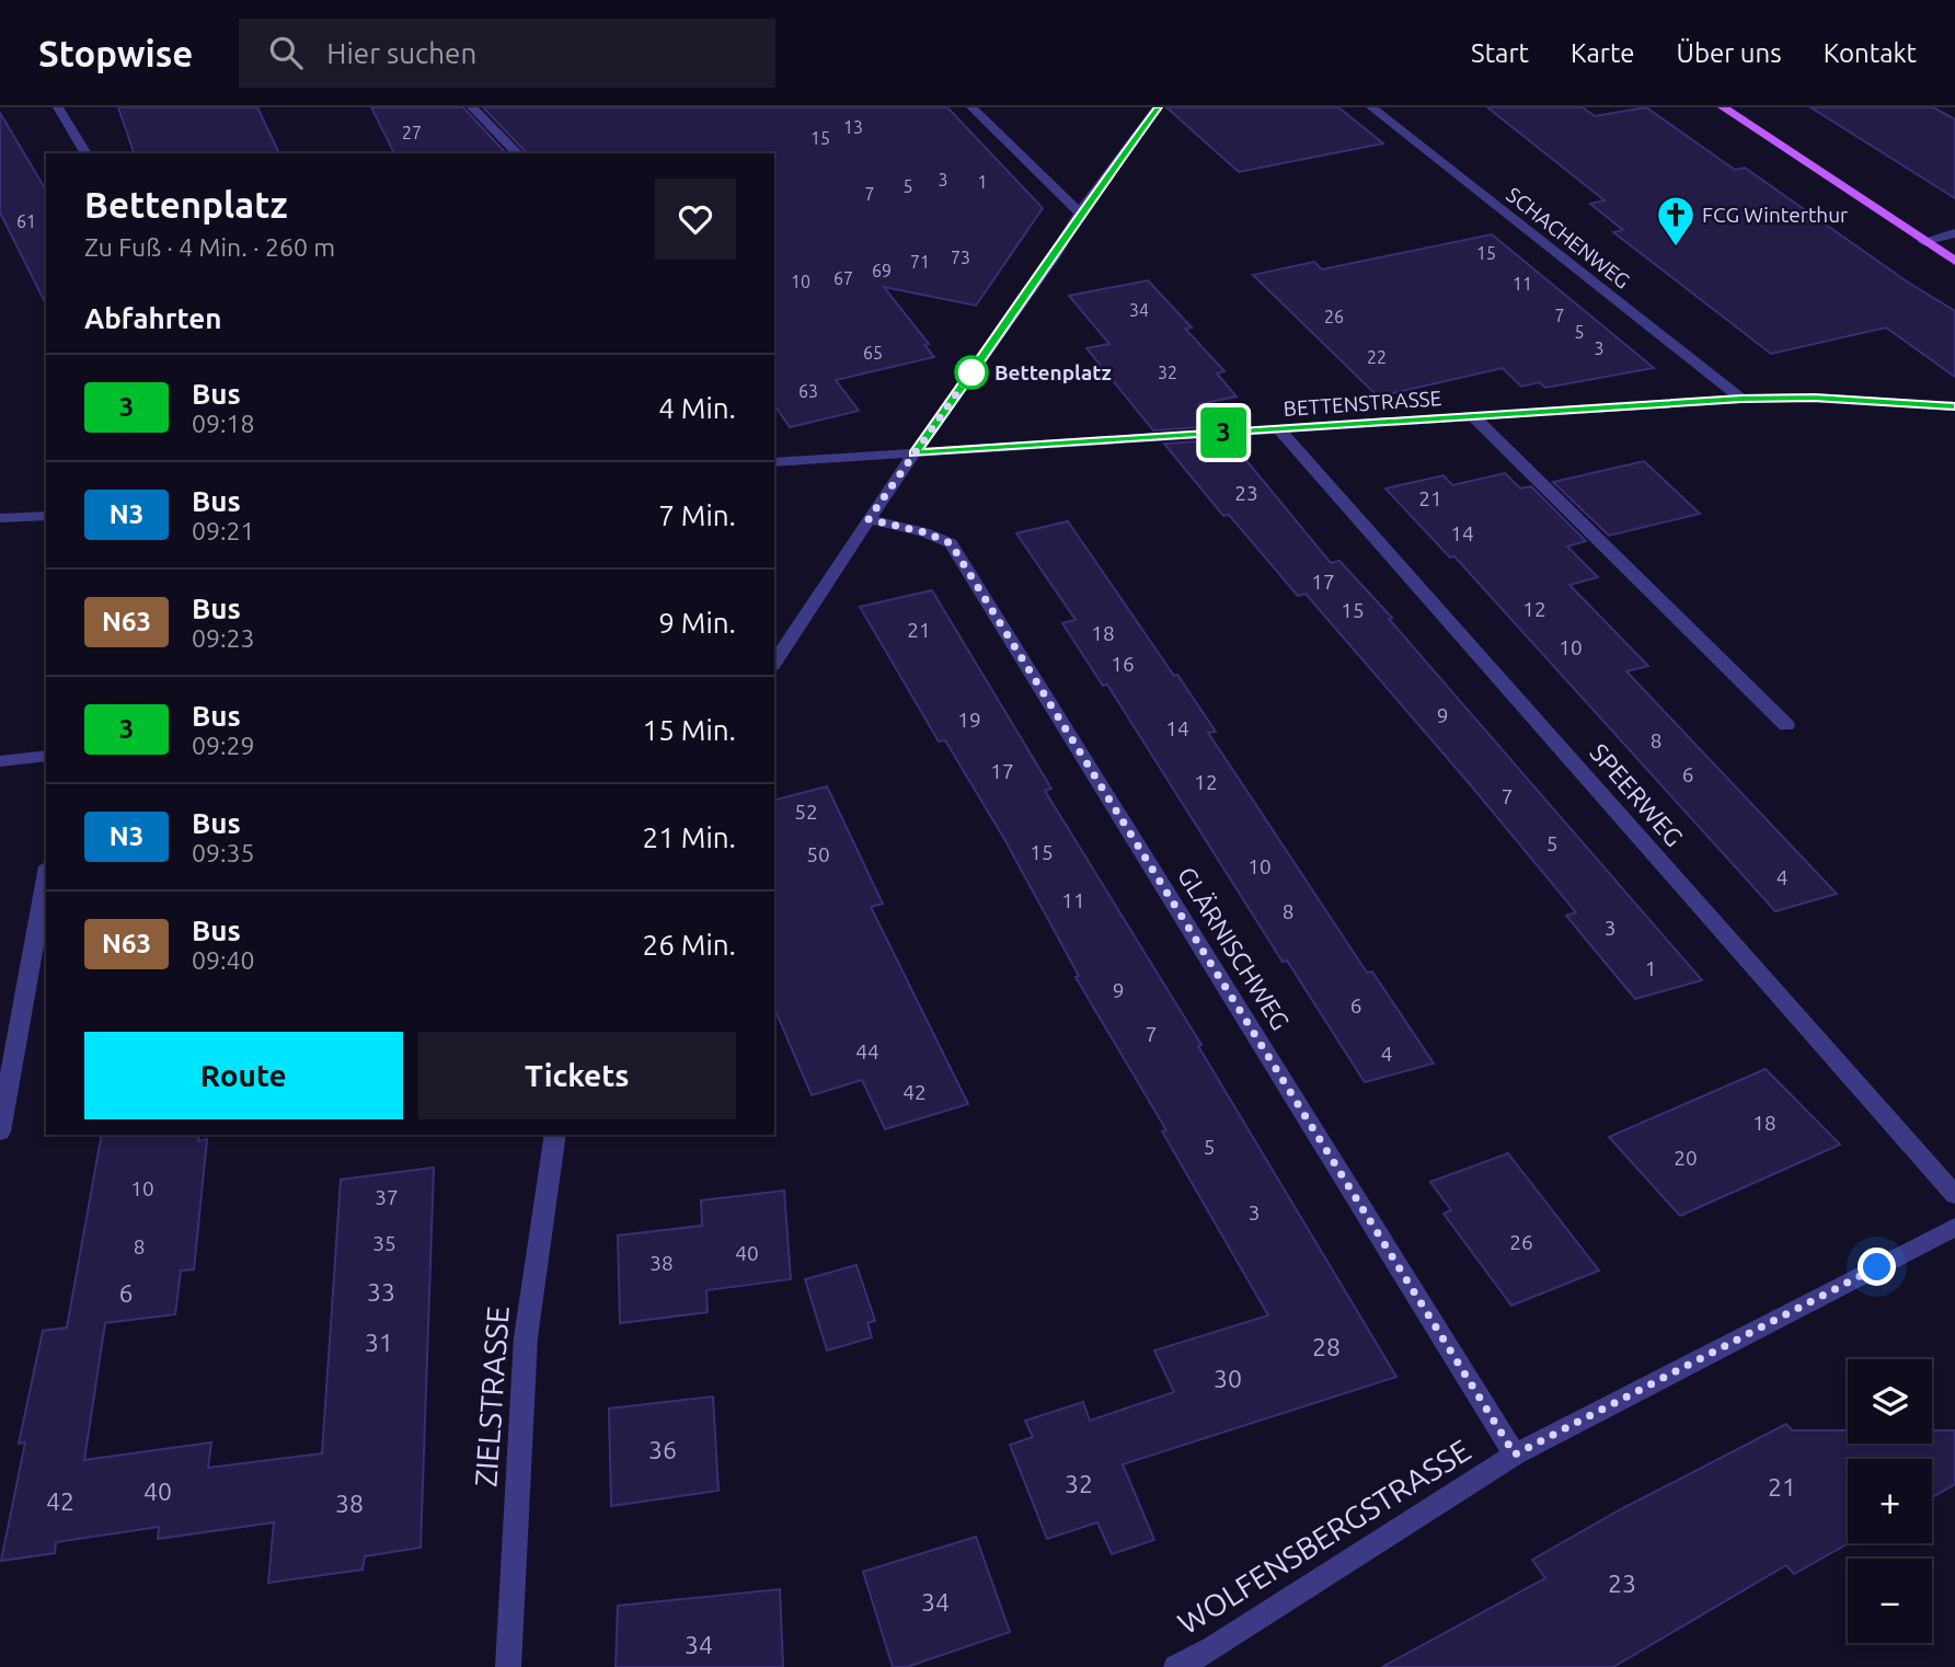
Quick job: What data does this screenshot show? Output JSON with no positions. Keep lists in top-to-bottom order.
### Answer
{
  "streets": {
    "street": [
      "SCHACHENWEG",
      "BETTENSTRASSE",
      "SPEERWEG",
      "GLÄRNISCHWEG",
      "ZIELSTRASSE",
      "WOLFENSBERGSTRASSE"
    ]
  },
  "crossings": [
    ["SCHACHENWEG", "BETTENSTRASSE"],
    ["BETTENSTRASSE", "SPEERWEG"],
    ["GLÄRNISCHWEG", "WOLFENSBERGSTRASSE"]
  ],
  "places": {
    "church": ["FCG Winterthur"],
    "other": ["Bettenplatz"]
  },
  "lines": ["bus line 3"],
  "house_numbers": [
    "13",
    "27",
    "15",
    "3",
    "1",
    "5",
    "7",
    "61",
    "15",
    "73",
    "71",
    "69",
    "67",
    "10",
    "11",
    "34",
    "7",
    "26",
    "5",
    "3",
    "65",
    "22",
    "32",
    "63",
    "23",
    "21",
    "14",
    "17",
    "12",
    "15",
    "21",
    "18",
    "10",
    "16",
    "9",
    "19",
    "14",
    "8",
    "17",
    "6",
    "12",
    "7",
    "52",
    "5",
    "15",
    "50",
    "10",
    "4",
    "11",
    "8",
    "3",
    "1",
    "9",
    "6",
    "7",
    "44",
    "4",
    "42",
    "18",
    "5",
    "20",
    "10",
    "37",
    "3",
    "26",
    "35",
    "8",
    "40",
    "38",
    "33",
    "6",
    "31",
    "28",
    "30",
    "36",
    "32",
    "21",
    "40",
    "42",
    "38",
    "23",
    "34",
    "34"
  ],
  "page": {
    "header": "Stopwise",
    "search": "Hier suchen",
    "nav": [
      "Start",
      "Karte",
      "Über uns",
      "Kontakt"
    ],
    "on_map": "3",
    "heading": [
      ["Bettenplatz", "Zu Fuß · 4 Min. · 260 m"],
      "Abfahrten"
    ],
    "list": [
      {
        "mark": "3",
        "name": "Bus",
        "note": "09:18",
        "value": "4 Min."
      },
      {
        "mark": "N3",
        "name": "Bus",
        "note": "09:21",
        "value": "7 Min."
      },
      {
        "mark": "N63",
        "name": "Bus",
        "note": "09:23",
        "value": "9 Min."
      },
      {
        "mark": "3",
        "name": "Bus",
        "note": "09:29",
        "value": "15 Min."
      },
      {
        "mark": "N3",
        "name": "Bus",
        "note": "09:35",
        "value": "21 Min."
      },
      {
        "mark": "N63",
        "name": "Bus",
        "note": "09:40",
        "value": "26 Min."
      }
    ],
    "buttons": ["Route", "Tickets"],
    "map_buttons": ["+", "−"]
  }
}
